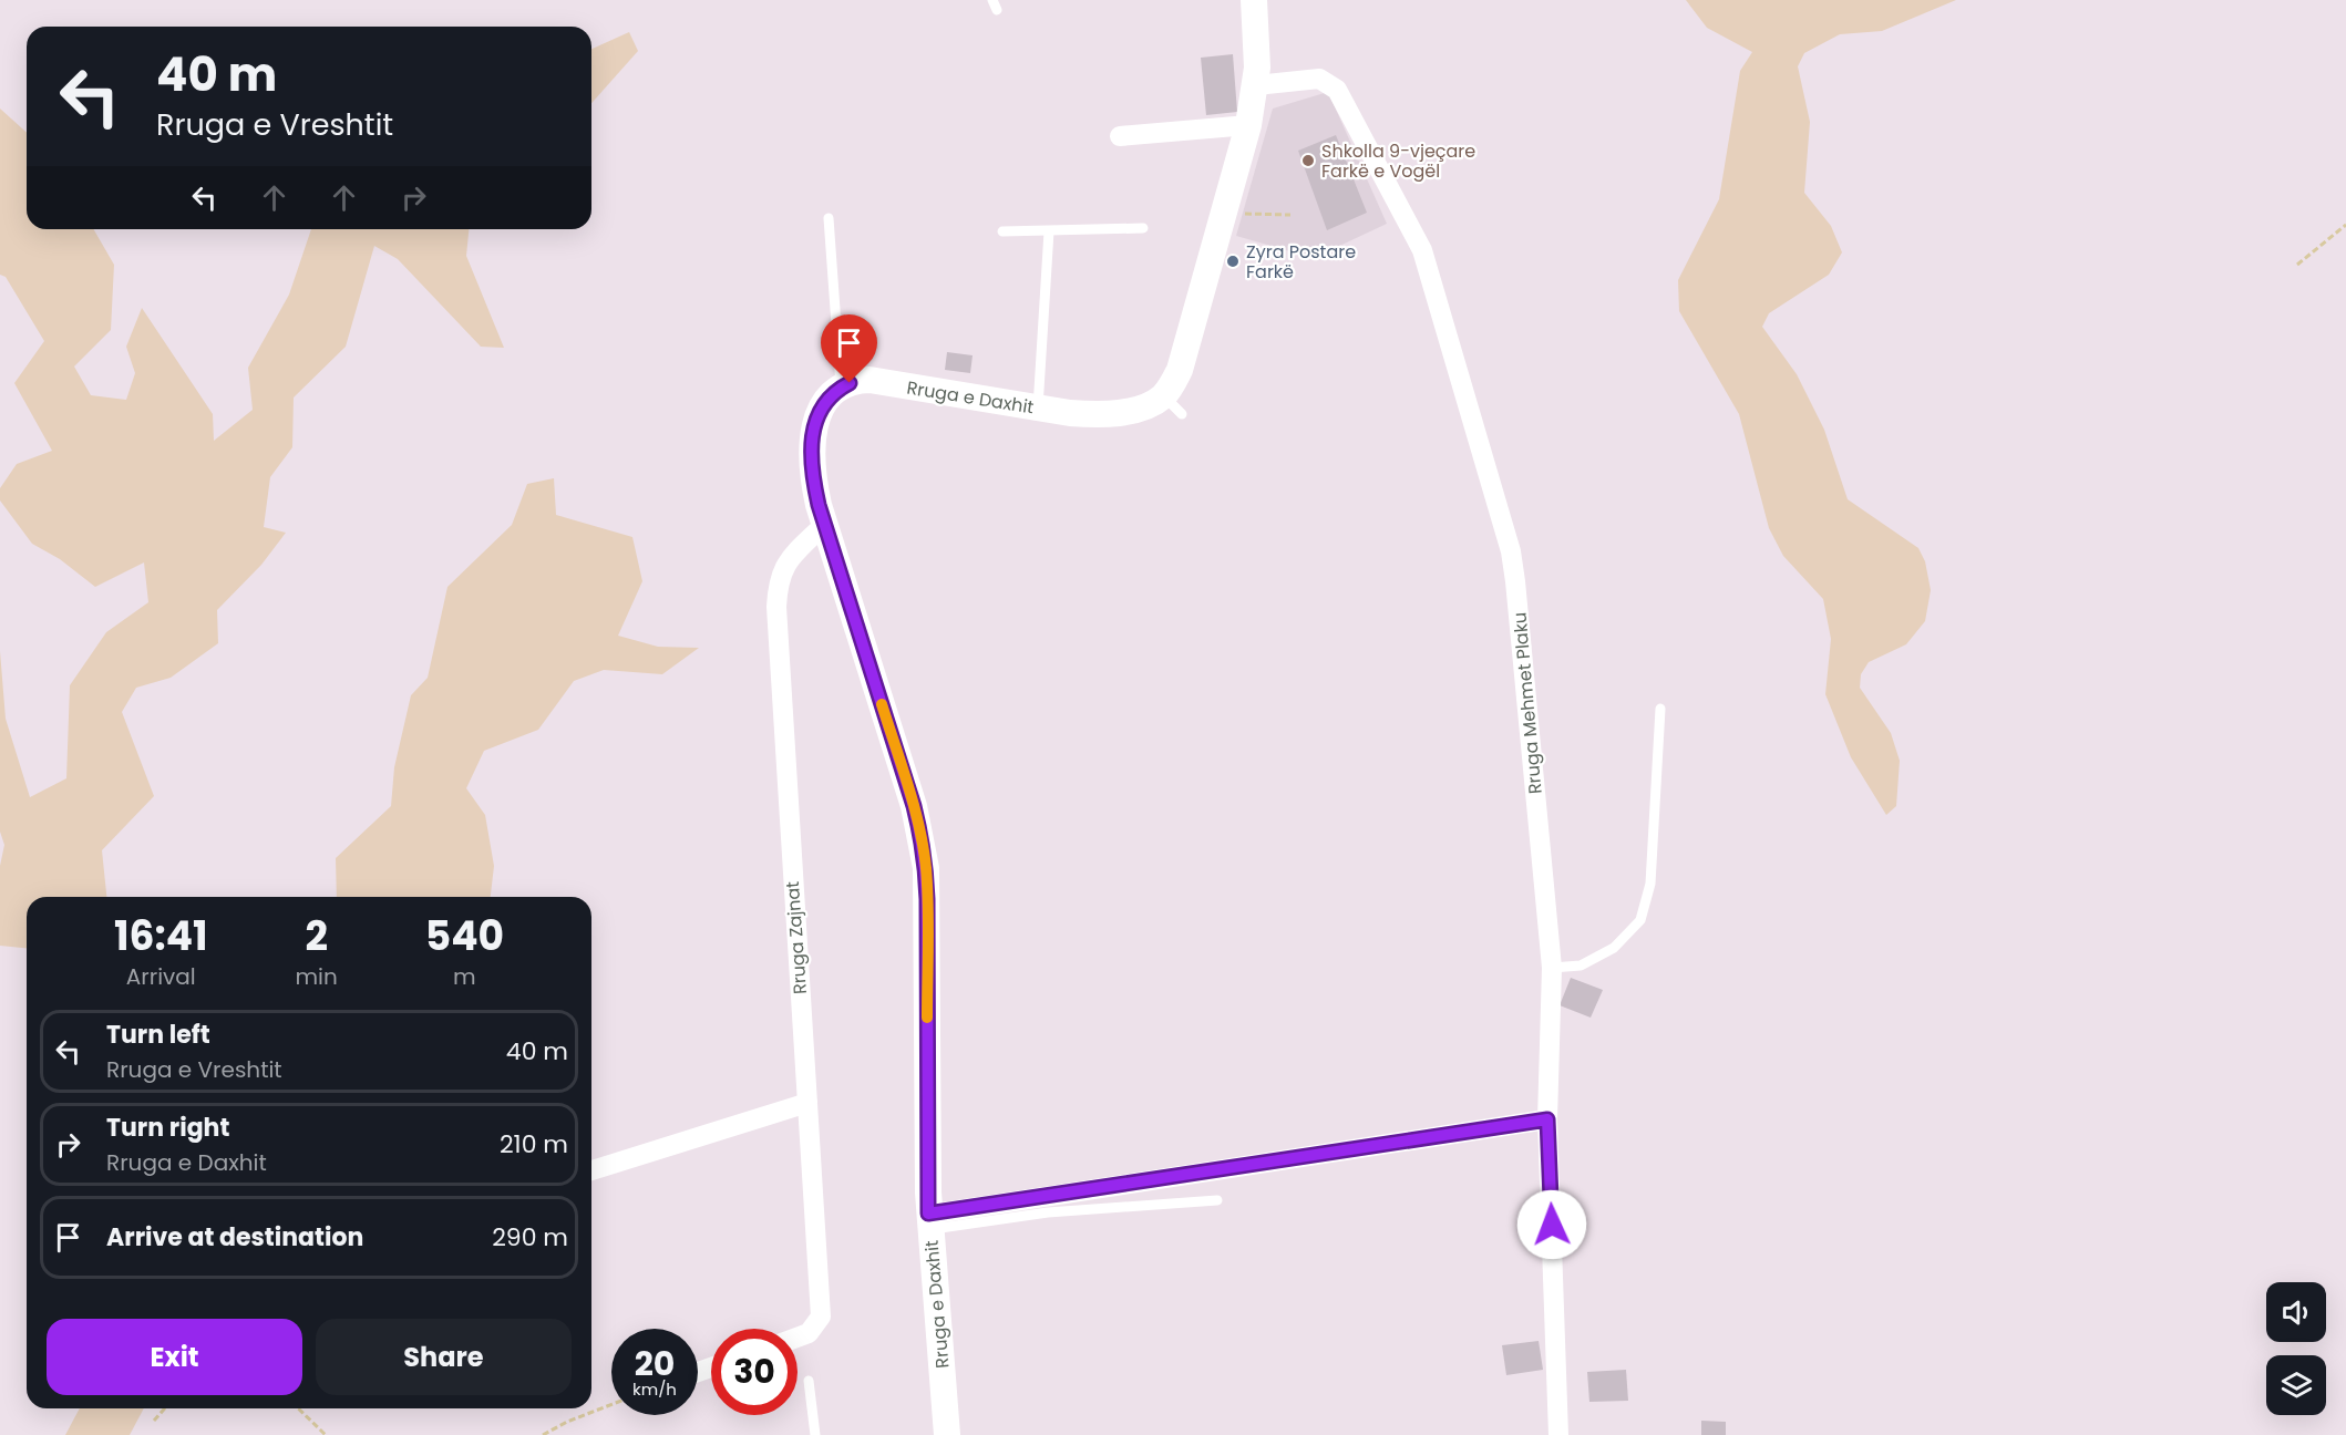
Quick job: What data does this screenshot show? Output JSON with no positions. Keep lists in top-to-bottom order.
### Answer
{
  "streets": {
    "street": ["Rruga e Daxhit", "Rruga Mehmet Plaku", "Rruga Zajnat"]
  },
  "crossings": [
    ["Rruga e Daxhit", "Rruga Mehmet Plaku"],
    ["Rruga e Daxhit", "Rruga Zajnat"]
  ],
  "places": ["Shkolla 9-vjeçare Farkë e Vogël", "Zyra Postare Farkë"],
  "page": {
    "turn": ["40 m", "Rruga e Vreshtit"],
    "eta": [
      "16:41",
      "Arrival",
      "2",
      "min",
      "540",
      "m"
    ],
    "list": [
      {
        "name": "Turn left",
        "note": "Rruga e Vreshtit",
        "value": "40 m"
      },
      {
        "name": "Turn right",
        "note": "Rruga e Daxhit",
        "value": "210 m"
      },
      {
        "name": "Arrive at destination",
        "value": "290 m"
      }
    ],
    "buttons": ["Exit", "Share"],
    "speed": "20 km/h",
    "limit": "30"
  }
}
